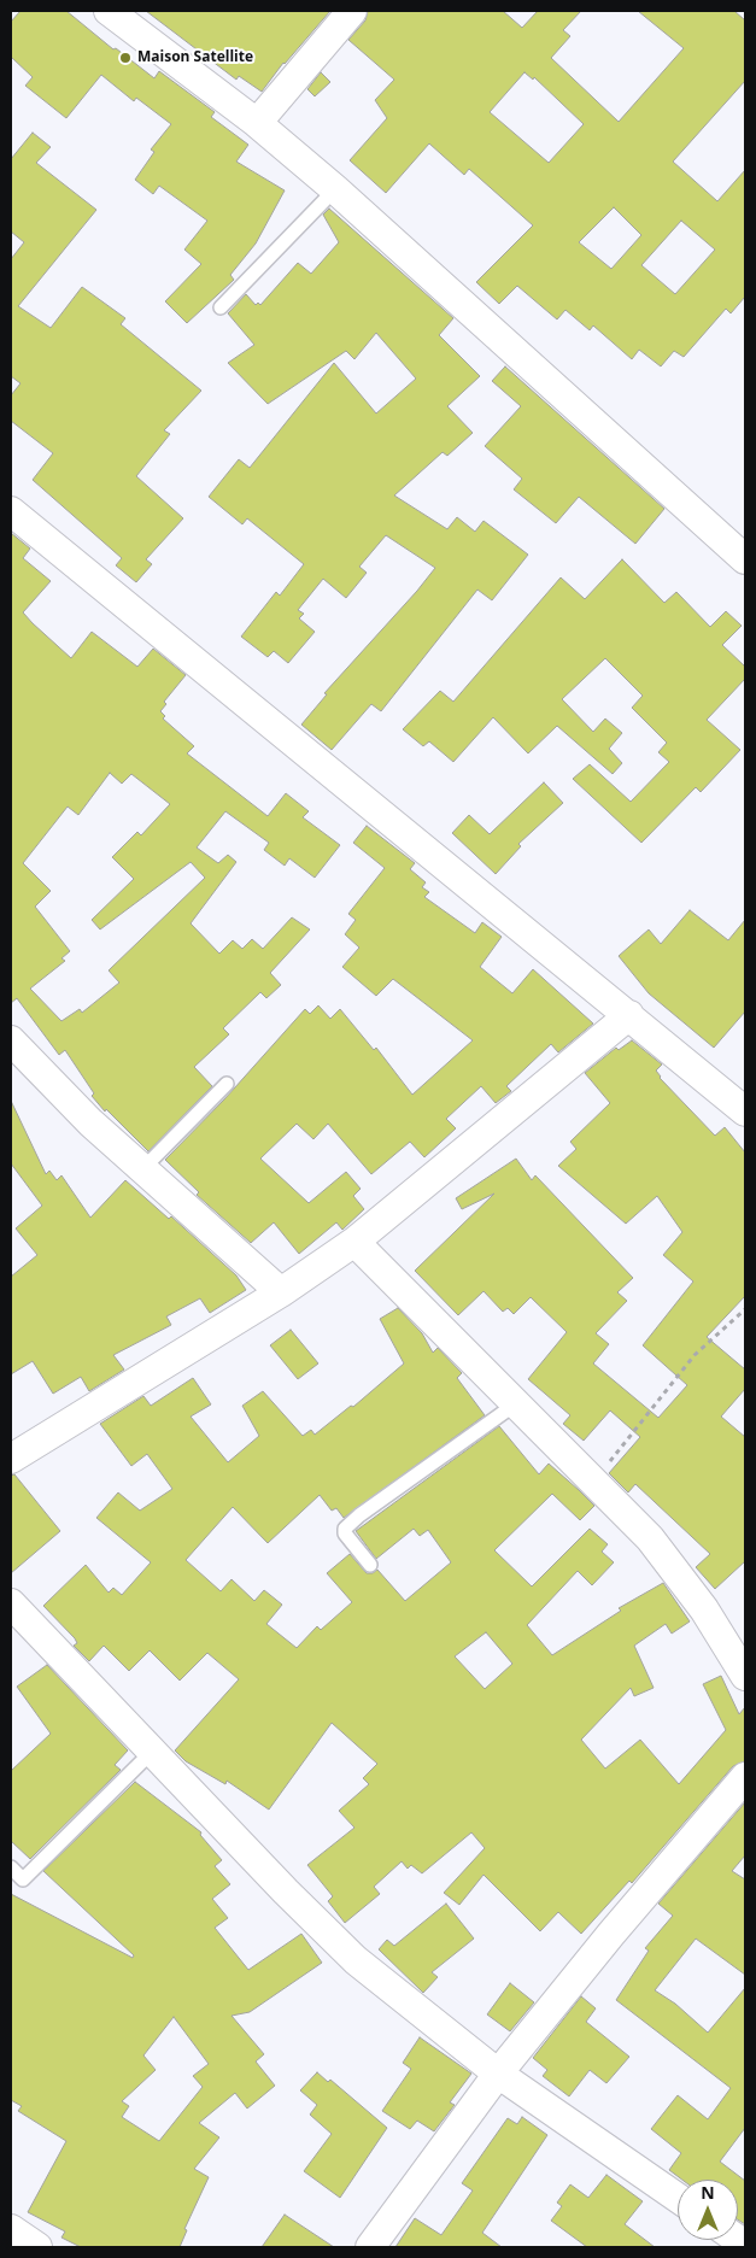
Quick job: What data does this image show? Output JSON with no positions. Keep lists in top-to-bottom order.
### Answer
{
  "places": ["Maison Satellite"],
  "north": "top"
}
